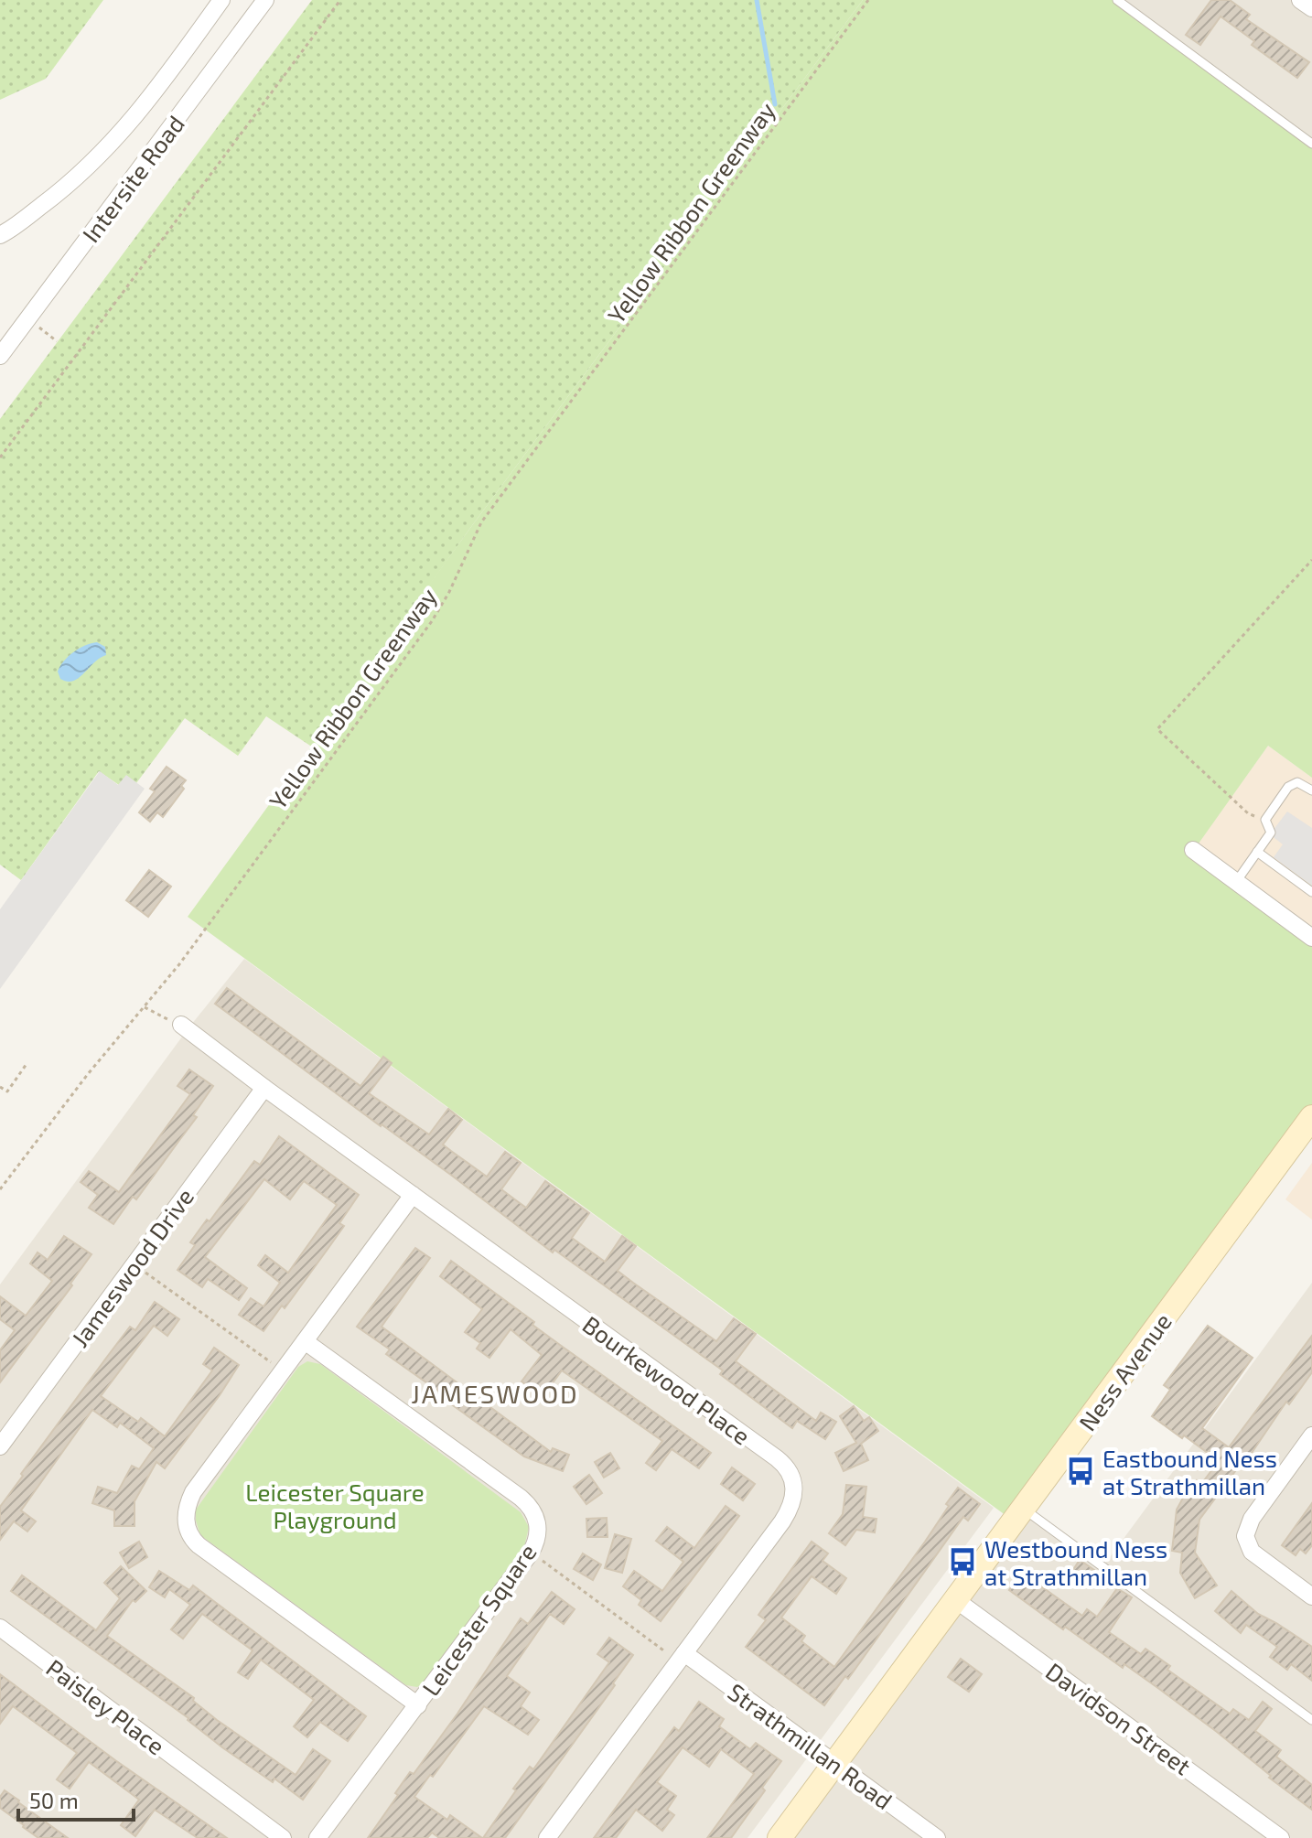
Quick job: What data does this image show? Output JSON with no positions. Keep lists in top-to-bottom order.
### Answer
{
  "streets": {
    "main road": ["Ness Avenue"],
    "street": [
      "Intersite Road",
      "Jameswood Drive",
      "Bourkewood Place",
      "Leicester Square",
      "Paisley Place",
      "Davidson Street",
      "Strathmillan Road"
    ],
    "path": ["Yellow Ribbon Greenway"]
  },
  "crossings": [
    ["Jameswood Drive", "Bourkewood Place"],
    ["Ness Avenue", "Davidson Street"],
    ["Ness Avenue", "Strathmillan Road"],
    ["Bourkewood Place", "Leicester Square"],
    ["Bourkewood Place", "Strathmillan Road"]
  ],
  "districts": ["JAMESWOOD"],
  "parks": ["Leicester Square Playground"],
  "places": {
    "bus stop": ["Eastbound Ness at Strathmillan", "Westbound Ness at Strathmillan"]
  },
  "scale_bar": "50 m"
}
